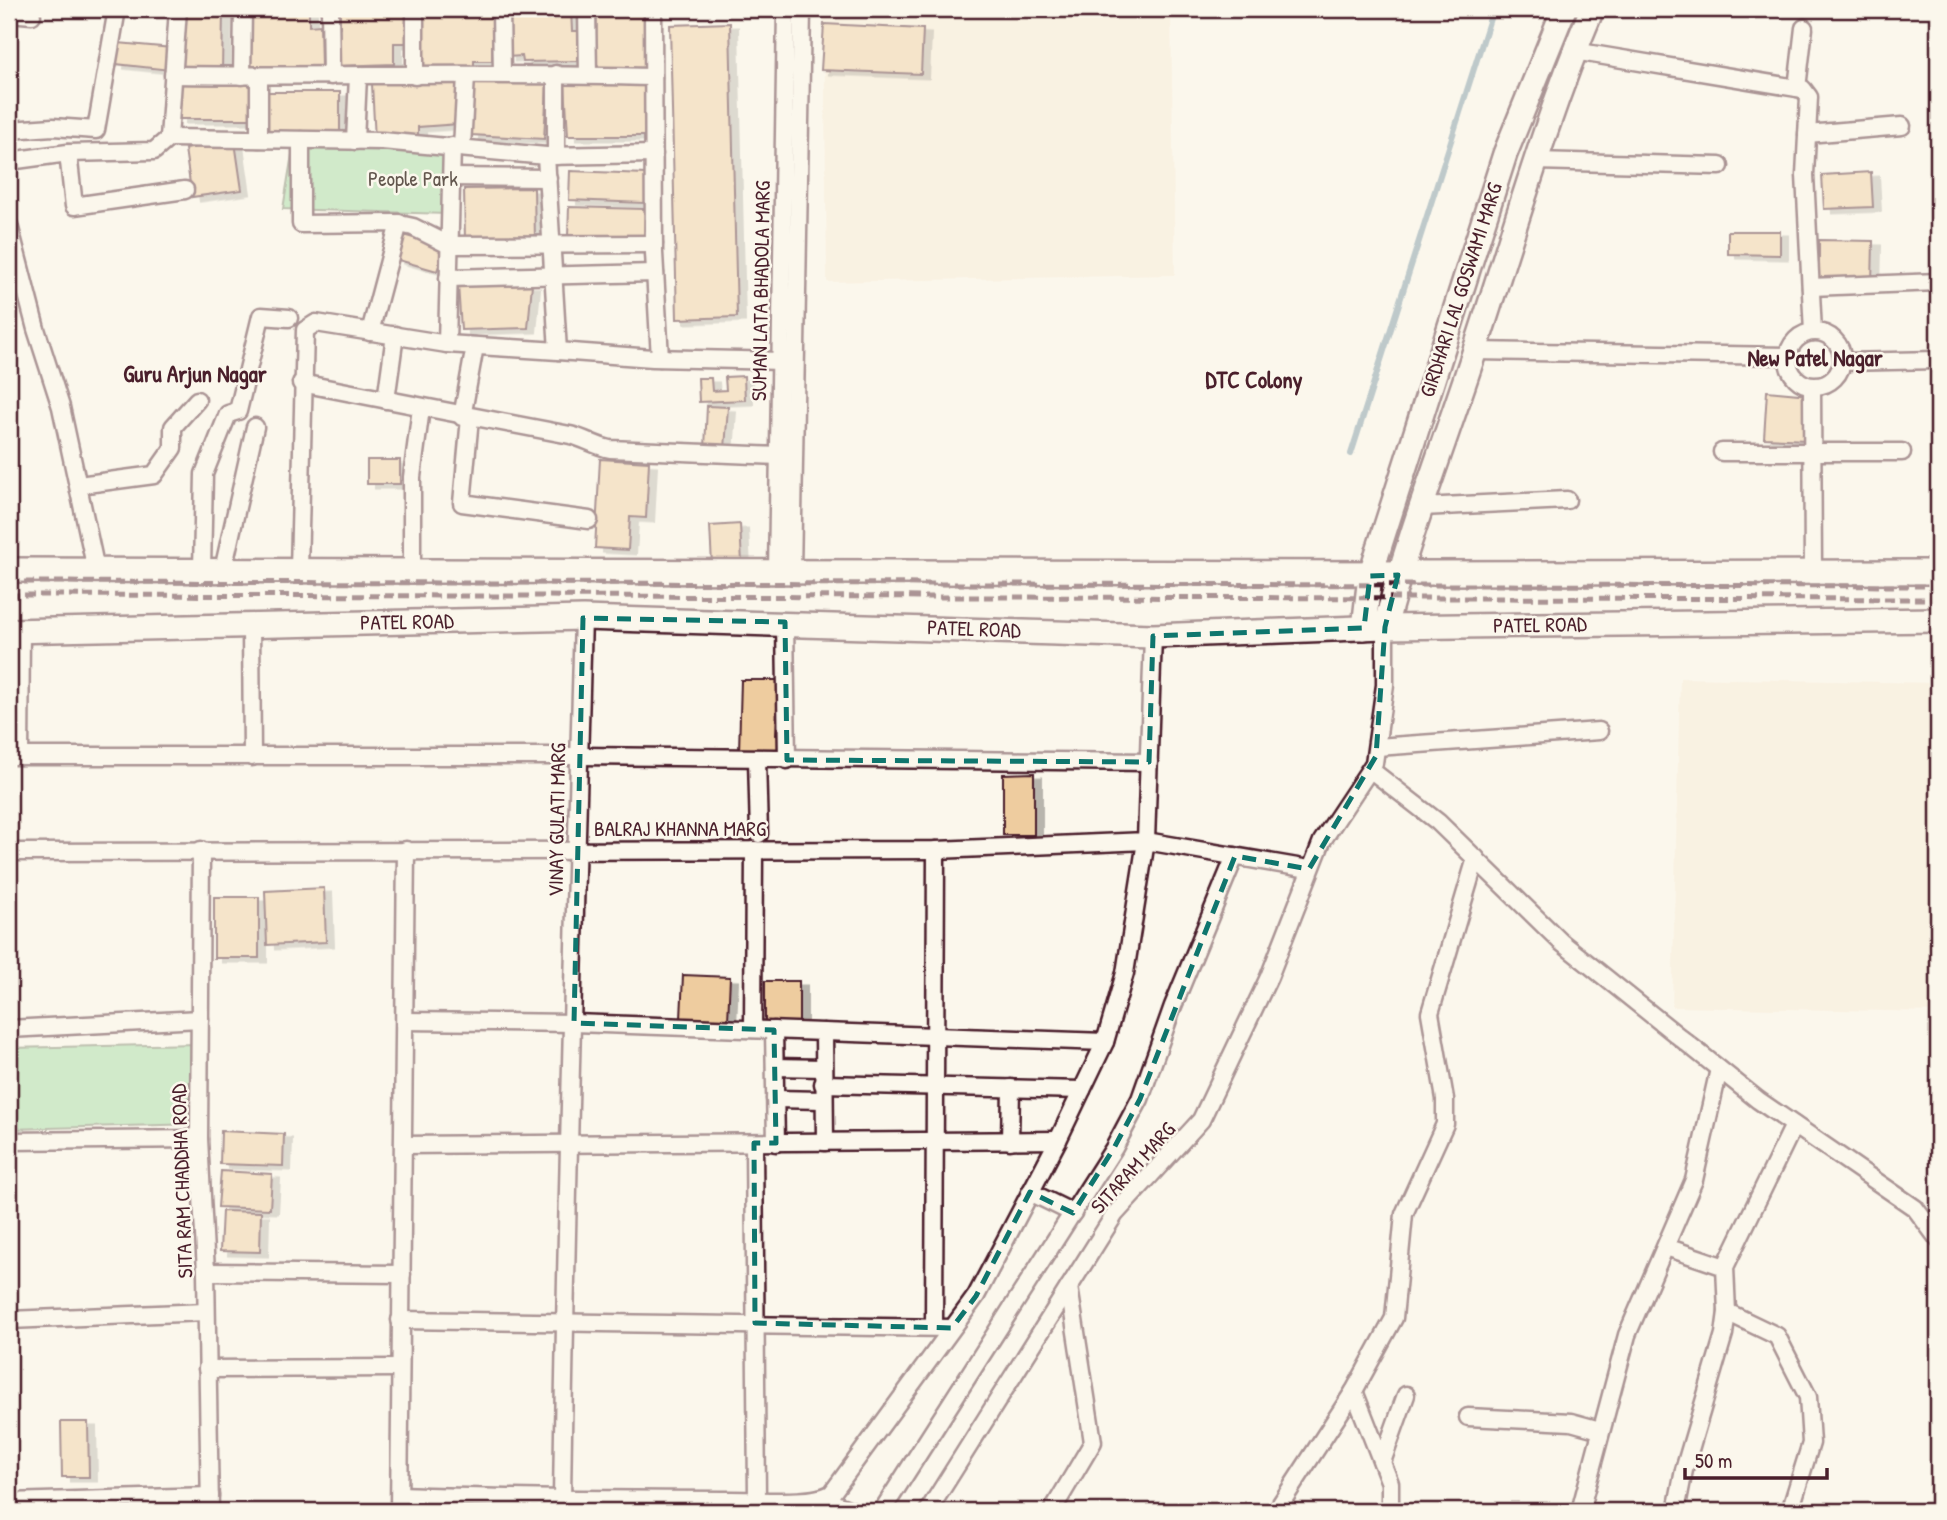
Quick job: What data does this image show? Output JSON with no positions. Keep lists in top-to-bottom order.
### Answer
{
  "streets": {
    "main road": ["GIRDHARI LAL GOSWAMI MARG", "PATEL ROAD"],
    "street": [
      "SUMAN LATA BHADOLA MARG",
      "VINAY GULATI MARG",
      "BALRAJ KHANNA MARG",
      "SITARAM MARG",
      "SITA RAM CHADDHA ROAD"
    ]
  },
  "crossings": [
    ["GIRDHARI LAL GOSWAMI MARG", "PATEL ROAD"],
    ["GIRDHARI LAL GOSWAMI MARG", "SITARAM MARG"],
    ["PATEL ROAD", "VINAY GULATI MARG"],
    ["PATEL ROAD", "SITARAM MARG"],
    ["VINAY GULATI MARG", "BALRAJ KHANNA MARG"],
    ["BALRAJ KHANNA MARG", "SITARAM MARG"],
    ["BALRAJ KHANNA MARG", "SITA RAM CHADDHA ROAD"]
  ],
  "districts": ["New Patel Nagar", "Guru Arjun Nagar", "DTC Colony"],
  "parks": ["People Park"],
  "scale_bar": "50 m"
}
